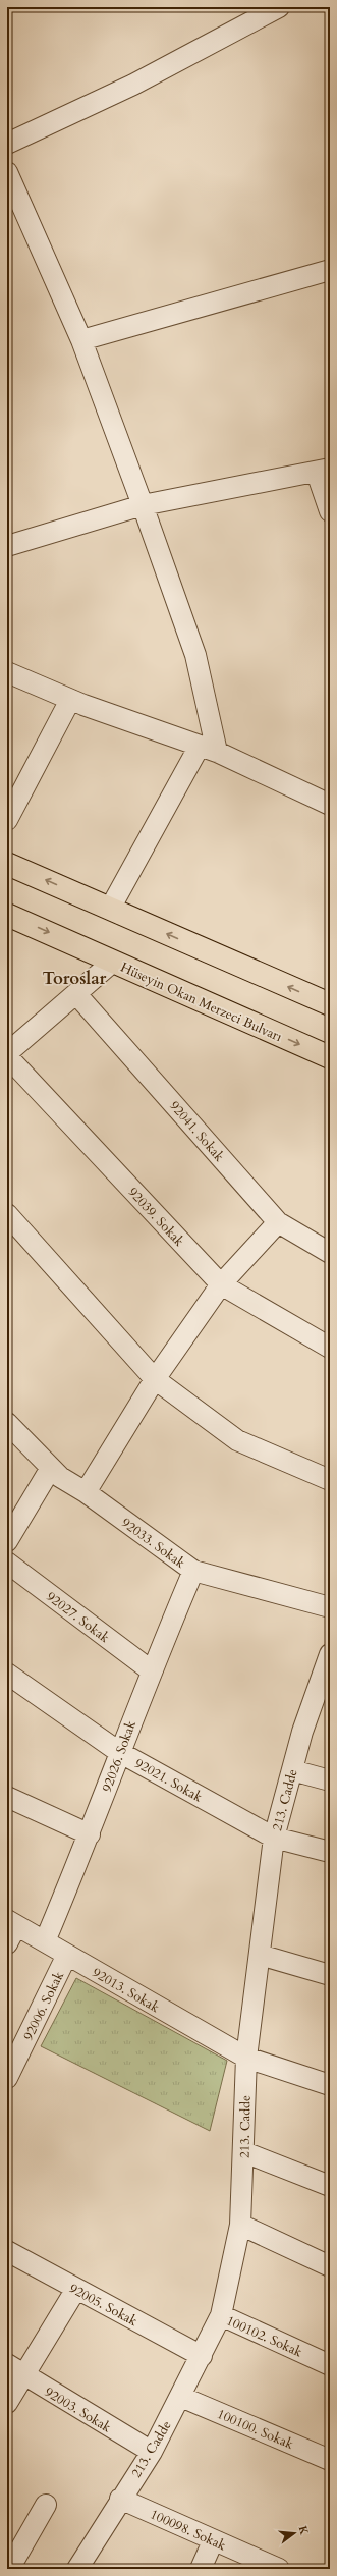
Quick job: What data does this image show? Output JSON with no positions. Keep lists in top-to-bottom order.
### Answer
{
  "streets": {
    "main road": ["Hüseyin Okan Merzeci Bulvarı"],
    "street": [
      "92041. Sokak",
      "92039. Sokak",
      "92033. Sokak",
      "92027. Sokak",
      "92026. Sokak",
      "92021. Sokak",
      "213. Cadde",
      "92013. Sokak",
      "92006. Sokak",
      "92005. Sokak",
      "100102. Sokak",
      "92003. Sokak",
      "100100. Sokak",
      "100098. Sokak"
    ]
  },
  "crossings": [
    ["92033. Sokak", "92026. Sokak"],
    ["92027. Sokak", "92026. Sokak"],
    ["92026. Sokak", "92021. Sokak"],
    ["92026. Sokak", "92013. Sokak"],
    ["92021. Sokak", "213. Cadde"],
    ["213. Cadde", "92013. Sokak"],
    ["213. Cadde", "92005. Sokak"],
    ["213. Cadde", "100102. Sokak"],
    ["213. Cadde", "92003. Sokak"],
    ["213. Cadde", "100100. Sokak"],
    ["213. Cadde", "100098. Sokak"],
    ["92013. Sokak", "92006. Sokak"]
  ],
  "districts": ["Toroslar"],
  "north": "right"
}
